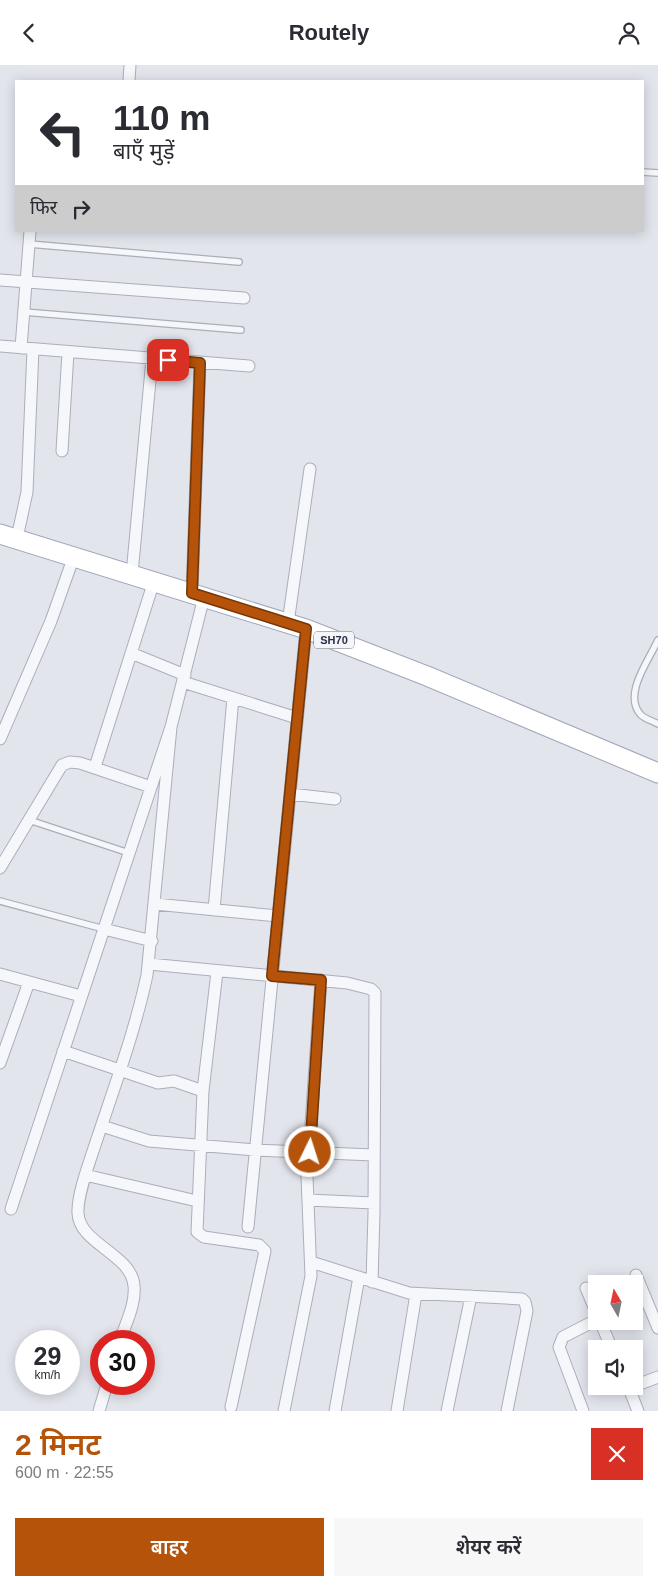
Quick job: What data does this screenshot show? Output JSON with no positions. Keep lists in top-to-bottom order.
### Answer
{
  "streets": {
    "main road": ["SH70"]
  },
  "north": "top",
  "page": {
    "header": "Routely",
    "turn": ["110 m", "बाएँ मुड़ें"],
    "then": "फिर",
    "speed": "29 km/h",
    "limit": "30",
    "heading": ["2 मिनट", "600 m · 22:55"],
    "buttons": ["बाहर", "शेयर करें"]
  }
}
